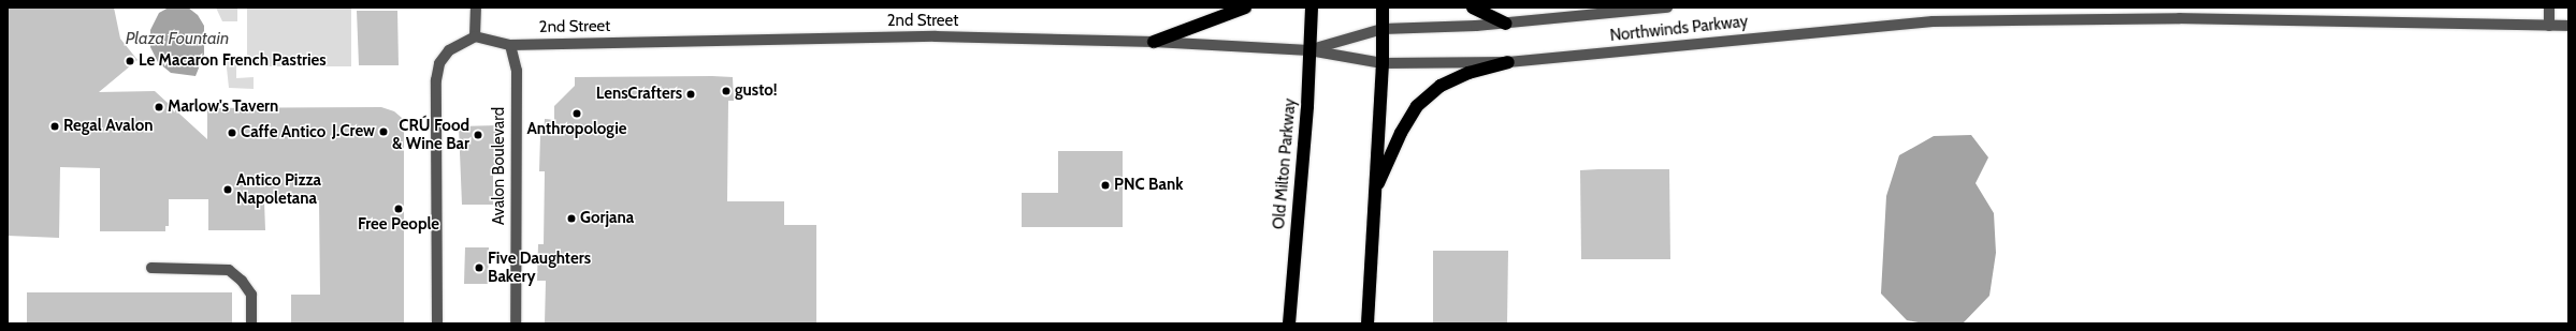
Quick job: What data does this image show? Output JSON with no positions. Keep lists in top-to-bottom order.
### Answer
{
  "streets": {
    "highway": ["Old Milton Parkway"],
    "street": ["2nd Street", "Northwinds Parkway", "Avalon Boulevard"]
  },
  "crossings": [
    ["2nd Street", "Northwinds Parkway"],
    ["2nd Street", "Old Milton Parkway"],
    ["2nd Street", "Avalon Boulevard"],
    ["Northwinds Parkway", "Old Milton Parkway"]
  ],
  "water": ["Plaza Fountain"],
  "places": [
    "Le Macaron French Pastries",
    "gusto!",
    "LensCrafters",
    "Marlow's Tavern",
    "Anthropologie",
    "Regal Avalon",
    "J.Crew",
    "Caffe Antico",
    "CRÚ Food & Wine Bar",
    "PNC Bank",
    "Antico Pizza Napoletana",
    "Free People",
    "Gorjana",
    "Five Daughters Bakery"
  ]
}
